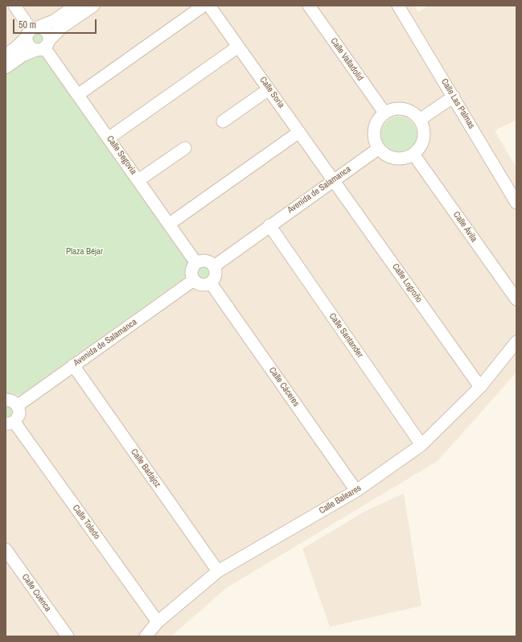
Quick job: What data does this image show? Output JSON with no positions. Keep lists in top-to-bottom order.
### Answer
{
  "streets": {
    "street": [
      "Calle Valladolid",
      "Calle Soria",
      "Calle Las Palmas",
      "Calle Segovia",
      "Avenida de Salamanca",
      "Calle Ávila",
      "Calle Logroño",
      "Calle Santander",
      "Calle Cáceres",
      "Calle Badajoz",
      "Calle Baleares",
      "Calle Toledo",
      "Calle Cuenca"
    ]
  },
  "crossings": [
    ["Calle Valladolid", "Avenida de Salamanca"],
    ["Calle Valladolid", "Calle Ávila"],
    ["Calle Soria", "Avenida de Salamanca"],
    ["Calle Soria", "Calle Logroño"],
    ["Calle Segovia", "Avenida de Salamanca"],
    ["Calle Segovia", "Calle Cáceres"],
    ["Avenida de Salamanca", "Calle Ávila"],
    ["Avenida de Salamanca", "Calle Logroño"],
    ["Avenida de Salamanca", "Calle Santander"],
    ["Avenida de Salamanca", "Calle Cáceres"],
    ["Avenida de Salamanca", "Calle Badajoz"],
    ["Calle Logroño", "Calle Baleares"],
    ["Calle Santander", "Calle Baleares"],
    ["Calle Cáceres", "Calle Baleares"],
    ["Calle Badajoz", "Calle Baleares"],
    ["Calle Baleares", "Calle Toledo"]
  ],
  "parks": ["Plaza Béjar"],
  "scale_bar": "50 m"
}
